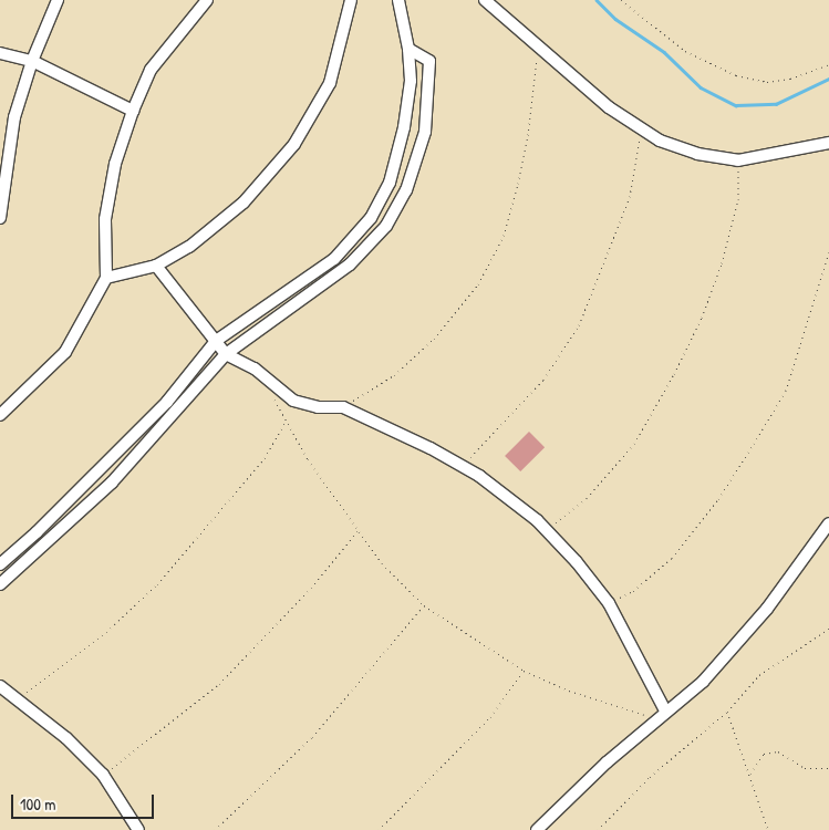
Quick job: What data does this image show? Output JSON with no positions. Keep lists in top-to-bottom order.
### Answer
{
  "scale_bar": "100 m"
}
